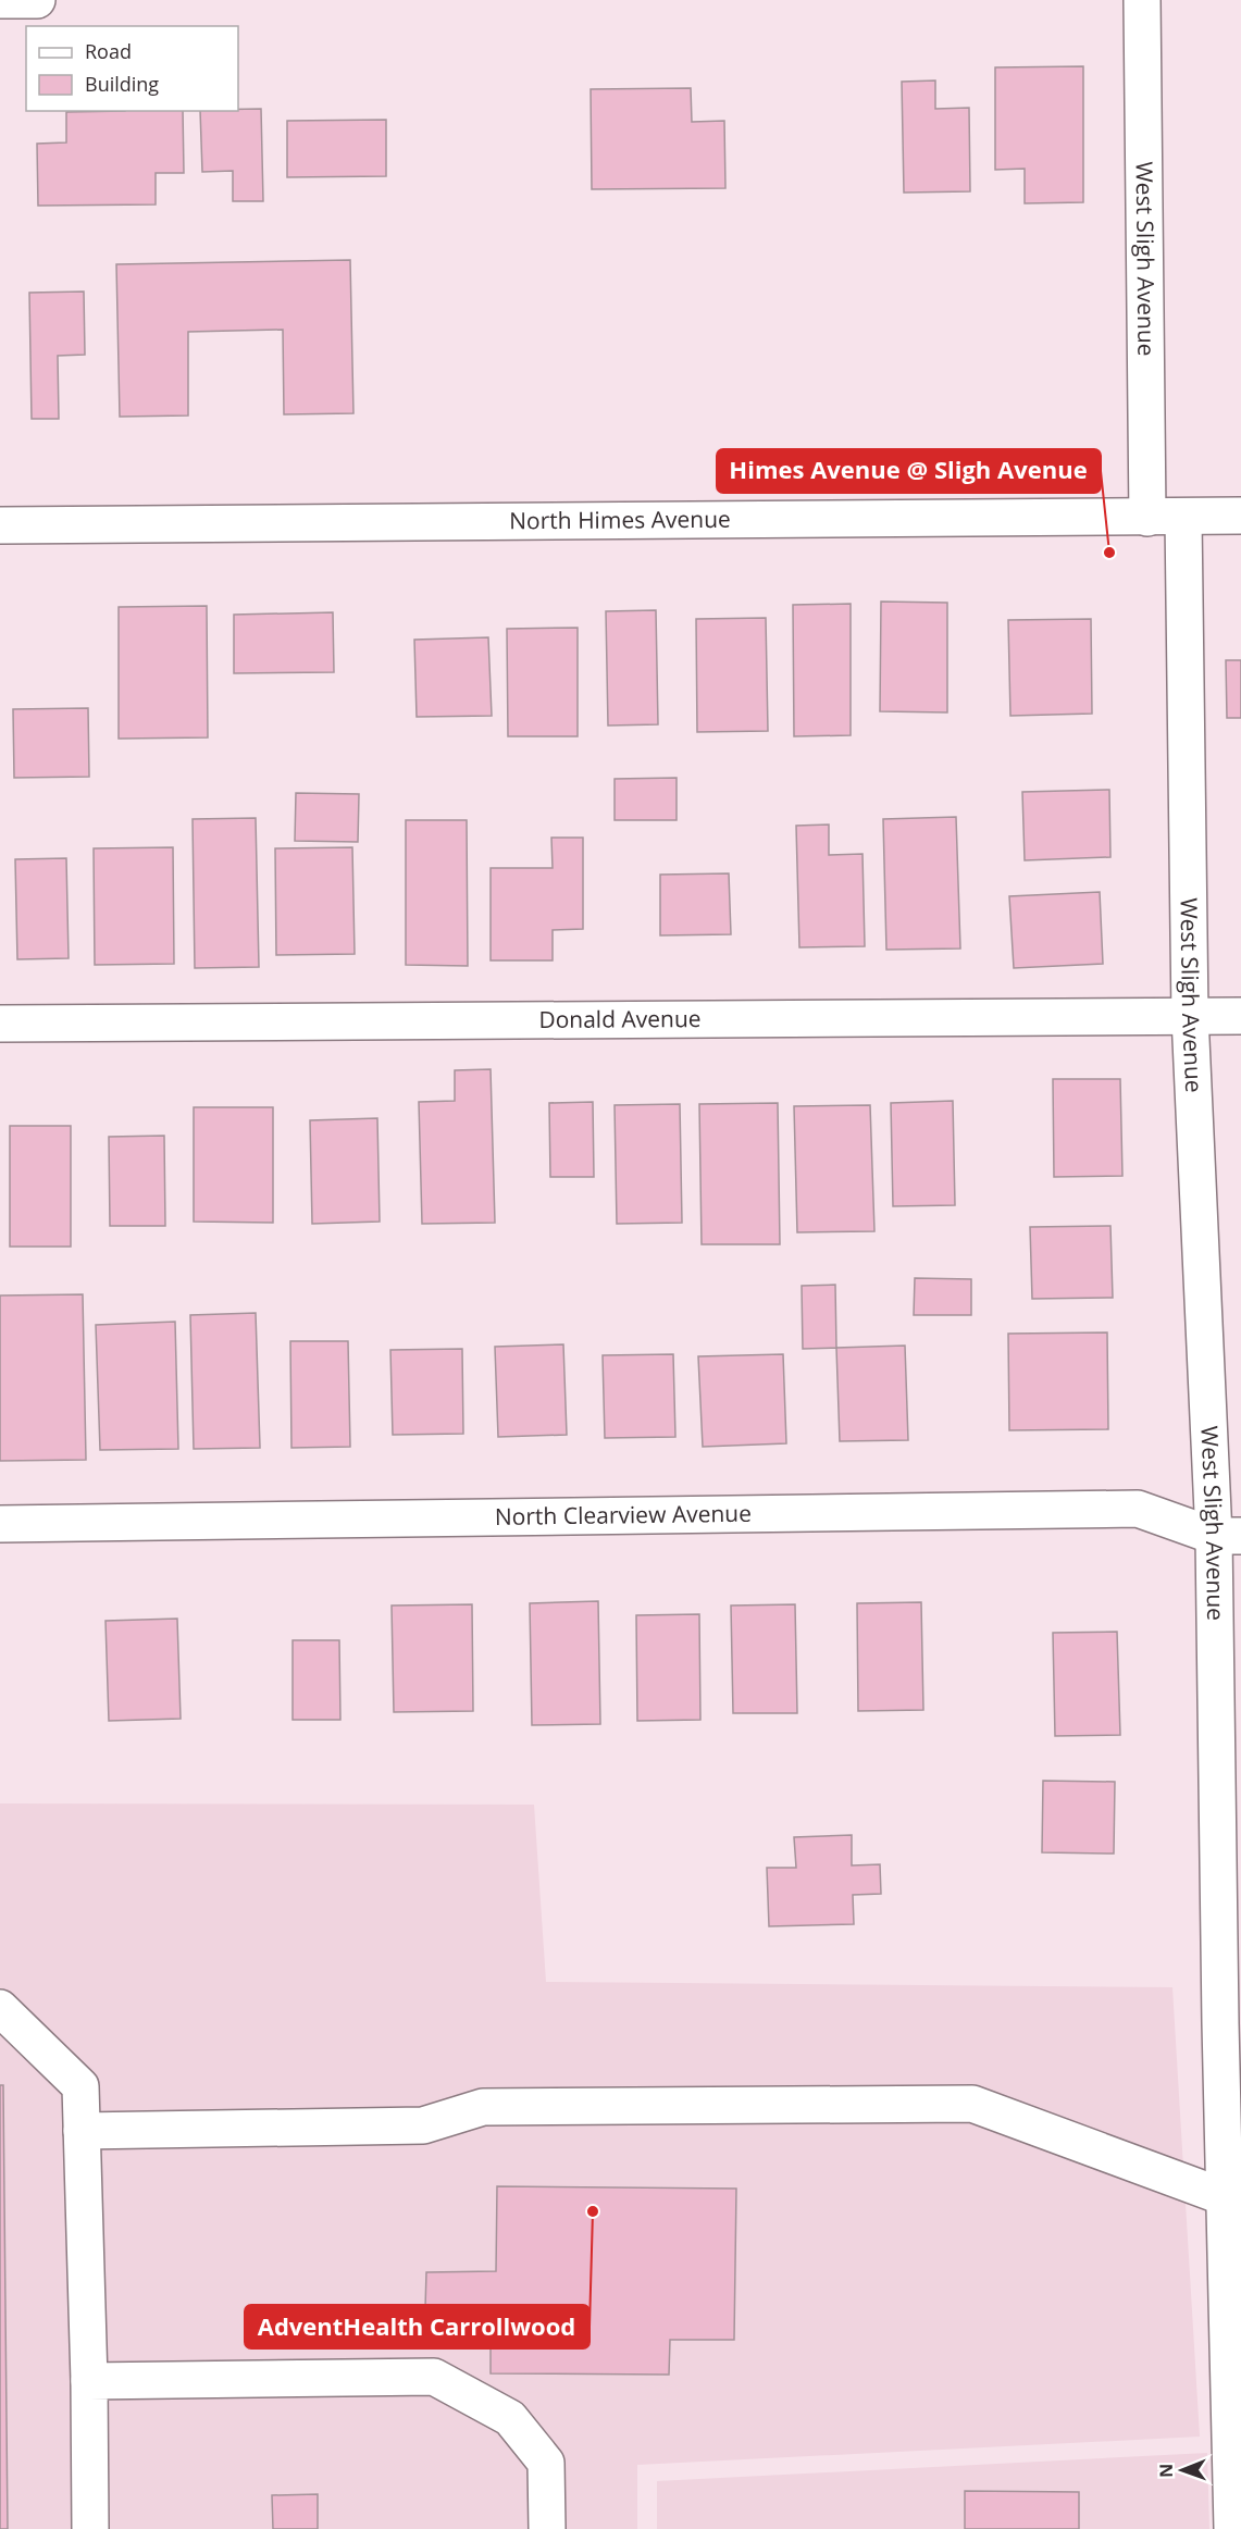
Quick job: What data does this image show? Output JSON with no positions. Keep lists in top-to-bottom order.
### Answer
{
  "streets": {
    "street": [
      "West Sligh Avenue",
      "North Himes Avenue",
      "Donald Avenue",
      "North Clearview Avenue"
    ]
  },
  "crossings": [
    ["West Sligh Avenue", "North Himes Avenue"],
    ["West Sligh Avenue", "Donald Avenue"],
    ["West Sligh Avenue", "North Clearview Avenue"]
  ],
  "places": ["Himes Avenue @ Sligh Avenue", "AdventHealth Carrollwood"],
  "legend": ["Road", "Building"],
  "north": "left"
}
